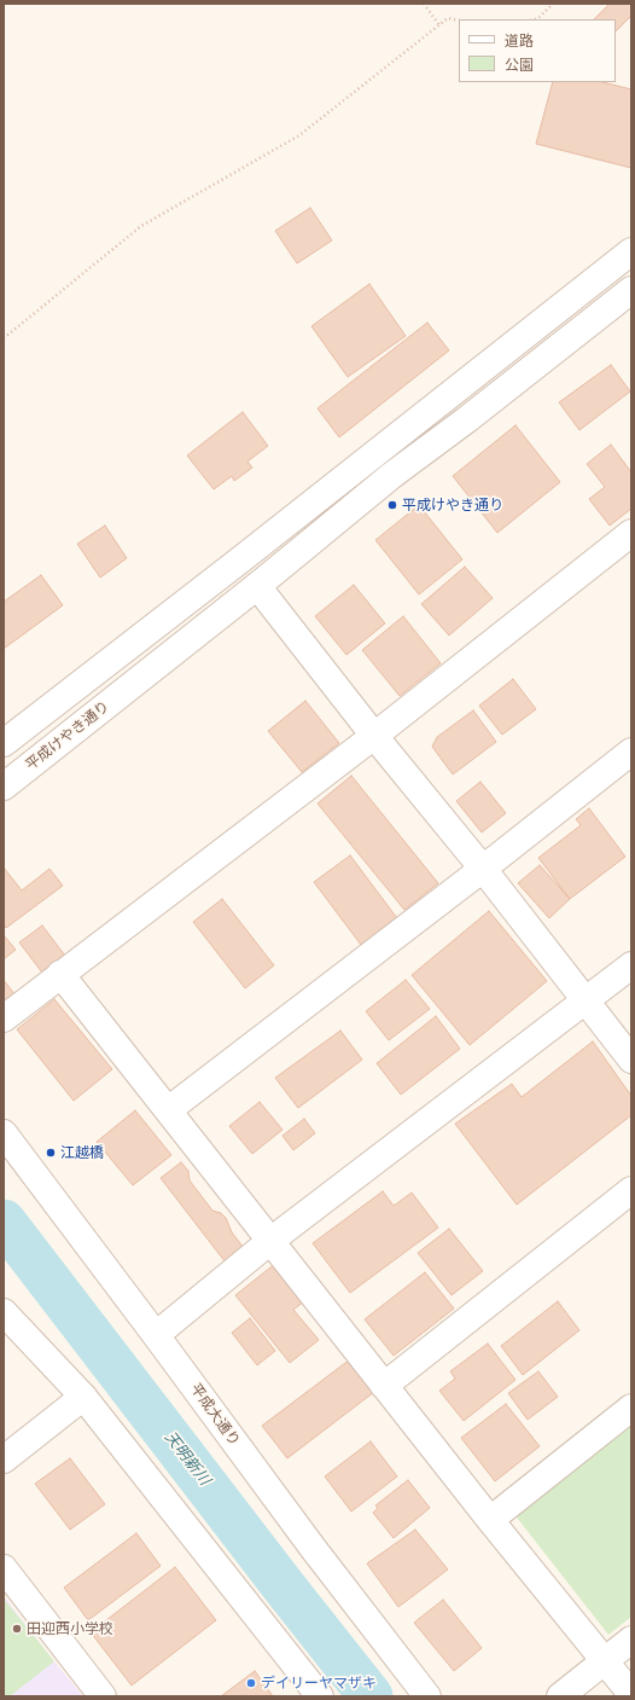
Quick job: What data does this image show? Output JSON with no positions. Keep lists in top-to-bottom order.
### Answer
{
  "streets": {
    "street": ["平成けやき通り", "平成大通り"]
  },
  "water": ["天明新川"],
  "places": [
    "平成けやき通り",
    "江越橋",
    "田迎西小学校",
    "デイリーヤマザキ"
  ],
  "legend": ["道路", "公園"]
}
